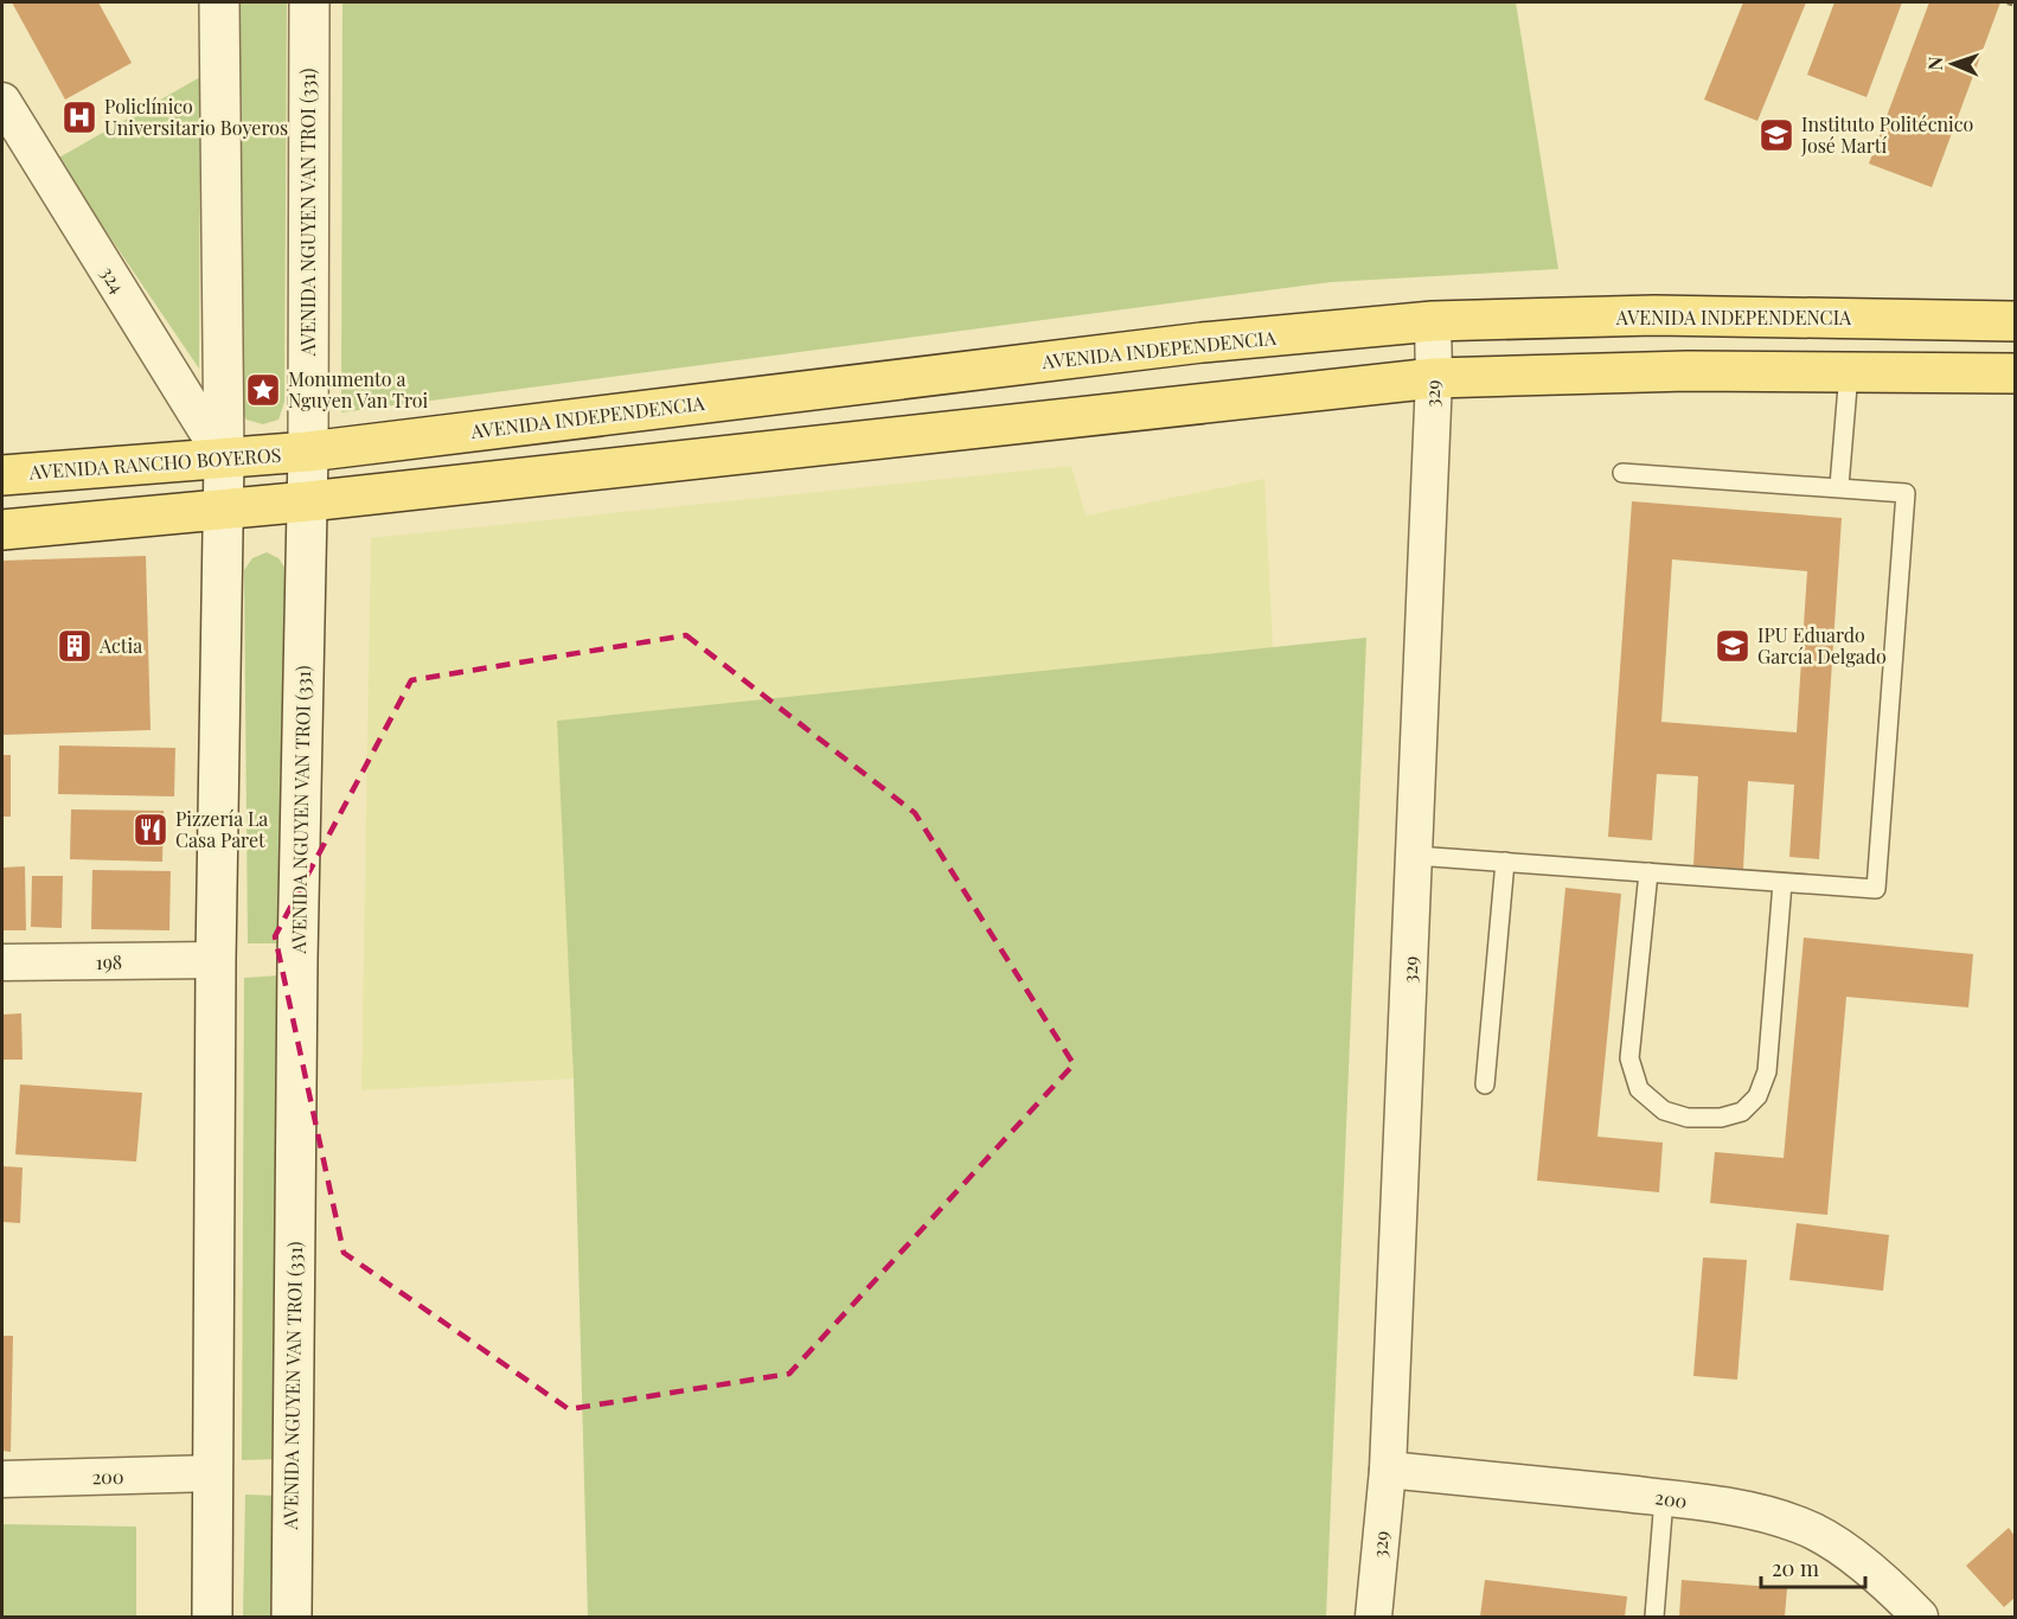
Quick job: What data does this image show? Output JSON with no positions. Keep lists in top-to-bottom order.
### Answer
{
  "streets": {
    "main road": ["AVENIDA NGUYEN VAN TROI (331)", "AVENIDA INDEPENDENCIA", "AVENIDA RANCHO BOYEROS"],
    "street": [
      "324",
      "329",
      "198",
      "200"
    ]
  },
  "crossings": [
    ["AVENIDA NGUYEN VAN TROI (331)", "AVENIDA INDEPENDENCIA"],
    ["AVENIDA NGUYEN VAN TROI (331)", "AVENIDA RANCHO BOYEROS"],
    ["324", "AVENIDA RANCHO BOYEROS"],
    ["AVENIDA INDEPENDENCIA", "329"],
    ["AVENIDA INDEPENDENCIA", "AVENIDA RANCHO BOYEROS"],
    ["329", "200"]
  ],
  "places": {
    "hospital": ["Policlínico Universitario Boyeros"],
    "school or university": ["Instituto Politécnico José Martí", "IPU Eduardo García Delgado"],
    "place": ["Monumento a Nguyen Van Troi"],
    "building": ["Actia"],
    "restaurant": ["Pizzería La Casa Paret"]
  },
  "scale_bar": "20 m",
  "north": "left"
}
